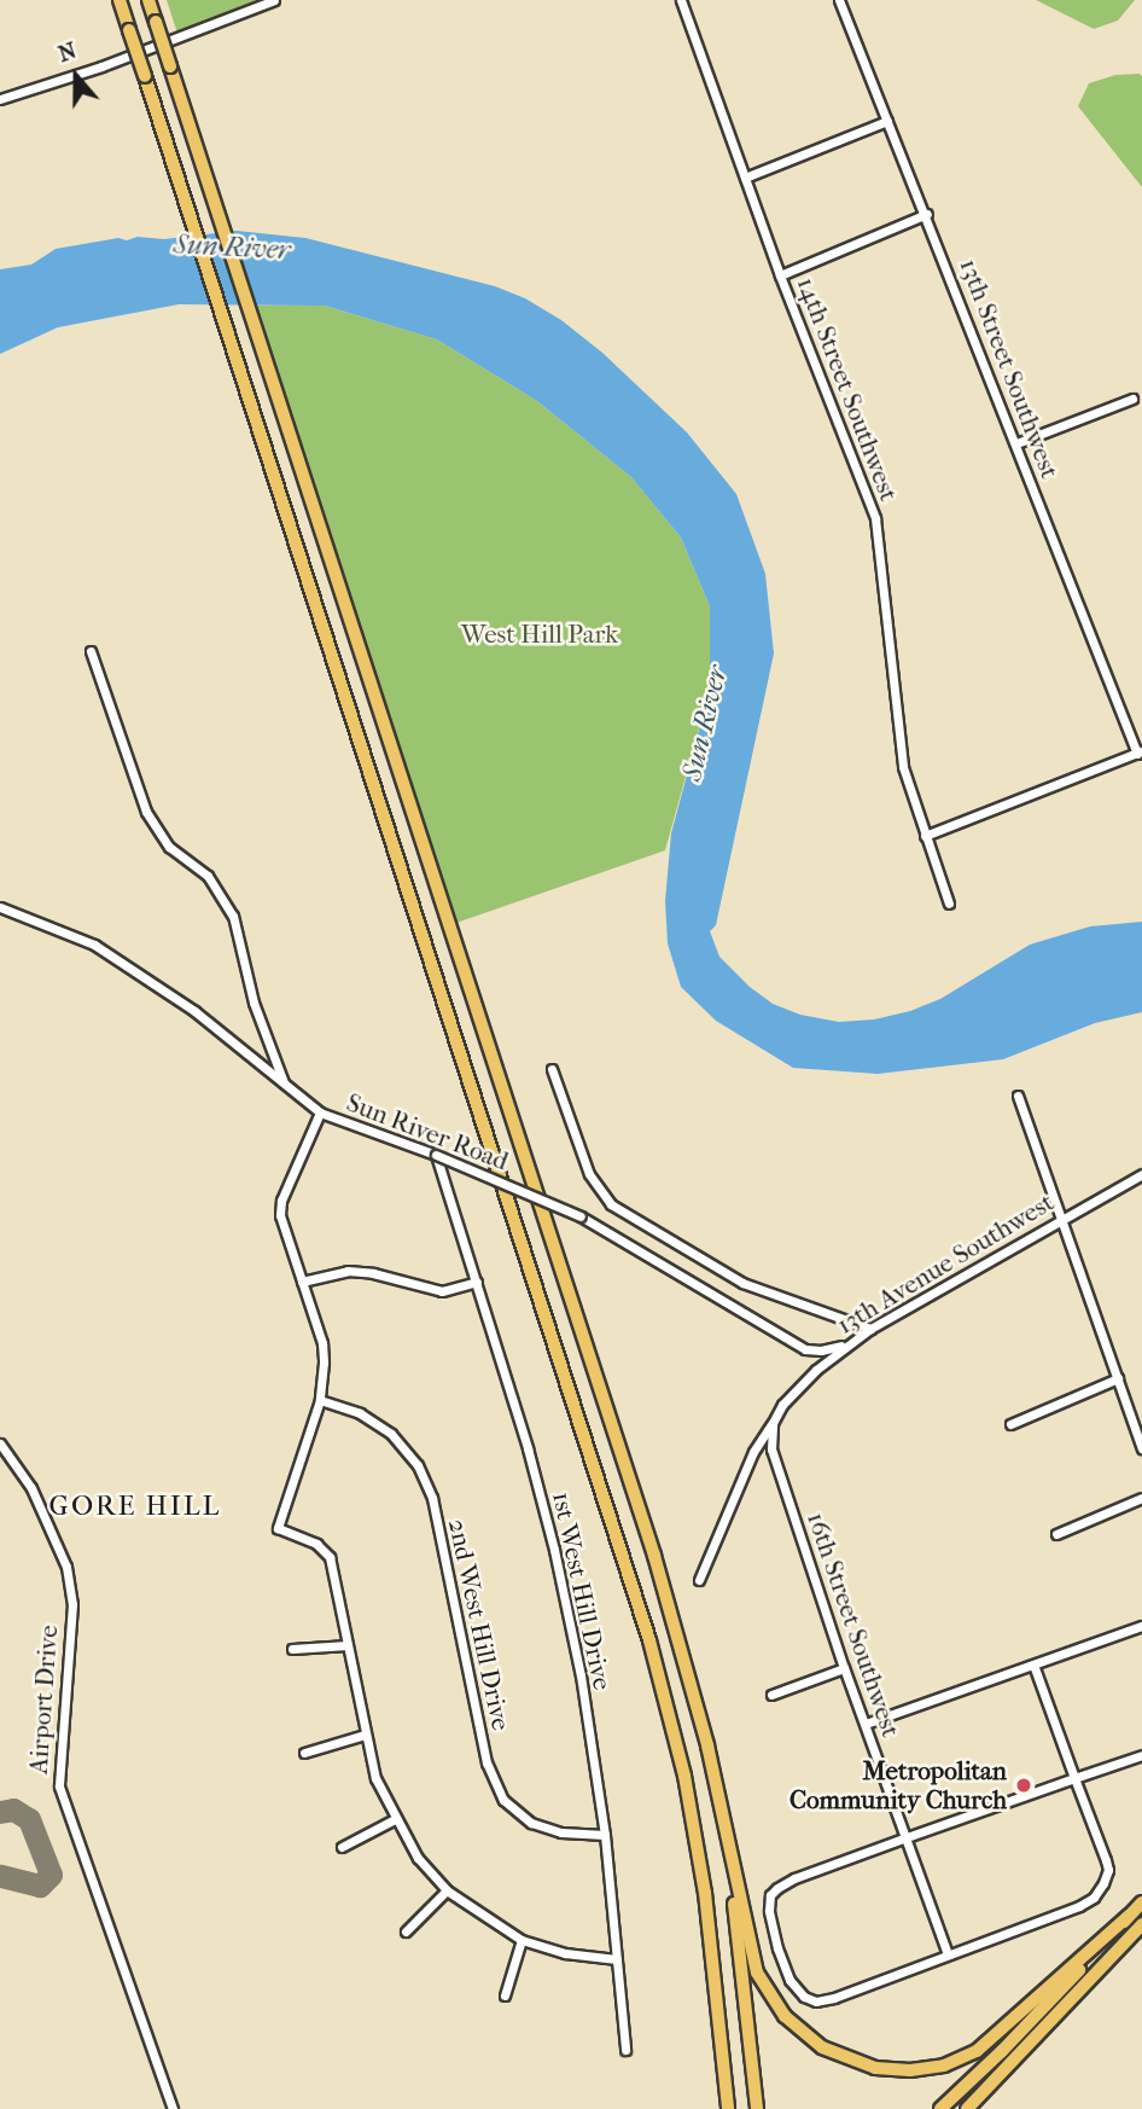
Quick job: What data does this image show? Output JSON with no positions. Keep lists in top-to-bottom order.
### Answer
{
  "streets": {
    "street": [
      "13th Street Southwest",
      "14th Street Southwest",
      "Sun River Road",
      "13th Avenue Southwest",
      "1st West Hill Drive",
      "2nd West Hill Drive",
      "16th Street Southwest",
      "Airport Drive"
    ]
  },
  "crossings": [
    ["Sun River Road", "13th Avenue Southwest"],
    ["Sun River Road", "1st West Hill Drive"],
    ["13th Avenue Southwest", "16th Street Southwest"],
    ["1st West Hill Drive", "2nd West Hill Drive"]
  ],
  "districts": ["GORE HILL"],
  "water": ["Sun River"],
  "parks": ["West Hill Park"],
  "places": ["Metropolitan Community Church"],
  "north": "top"
}
